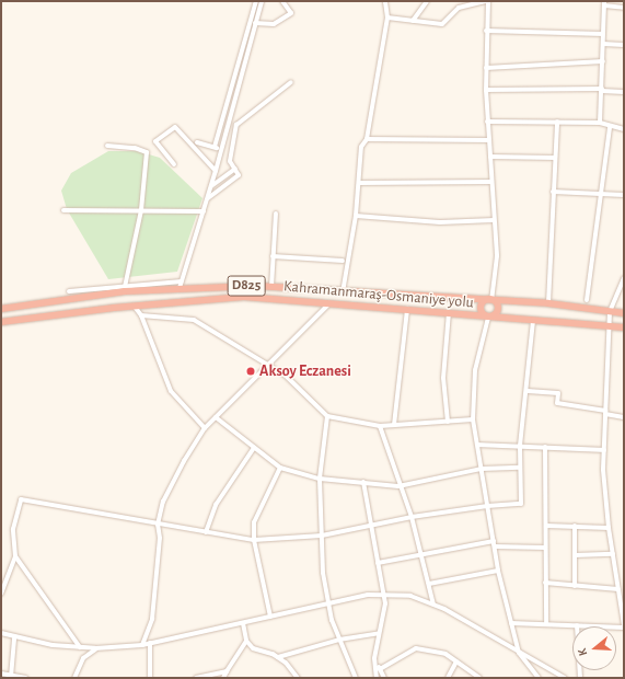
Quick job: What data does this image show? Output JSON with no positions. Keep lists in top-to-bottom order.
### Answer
{
  "streets": {
    "highway": ["D825", "Kahramanmaraş-Osmaniye yolu"]
  },
  "places": ["Aksoy Eczanesi"],
  "north": "left"
}
